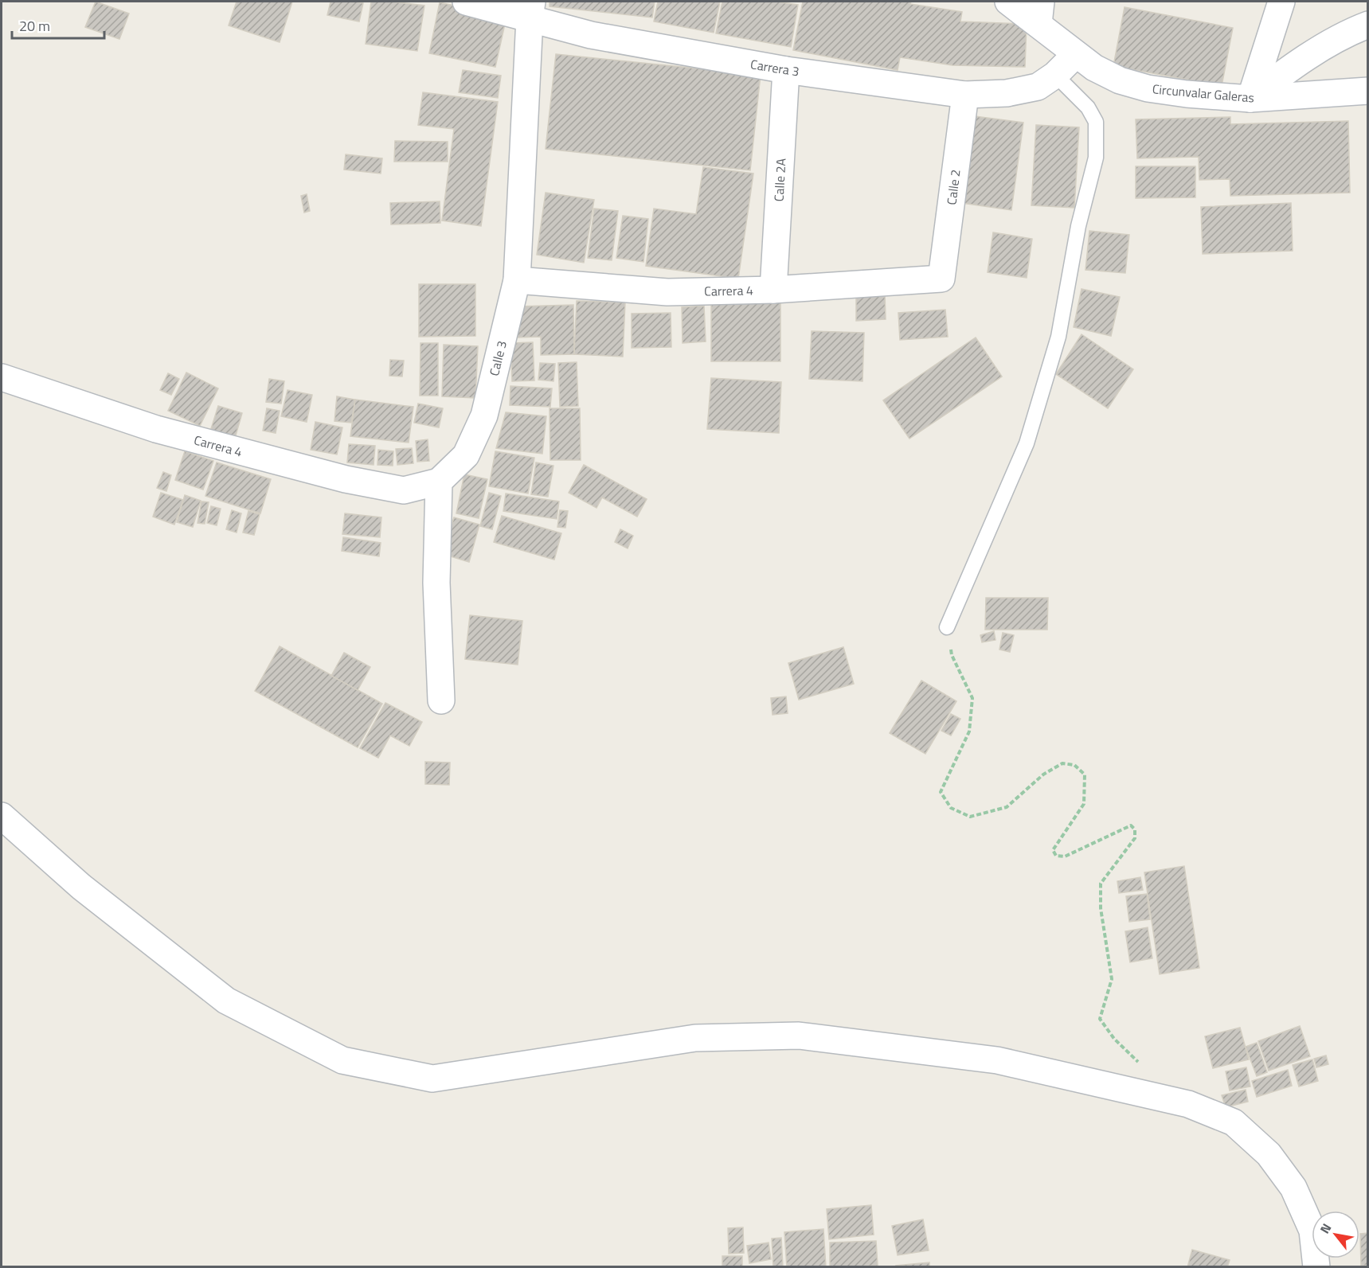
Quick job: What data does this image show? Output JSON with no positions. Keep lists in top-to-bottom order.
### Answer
{
  "streets": {
    "street": [
      "Carrera 3",
      "Circunvalar Galeras",
      "Calle 2A",
      "Calle 2",
      "Carrera 4",
      "Calle 3"
    ]
  },
  "crossings": [
    ["Carrera 3", "Circunvalar Galeras"],
    ["Carrera 3", "Calle 2A"],
    ["Carrera 3", "Calle 2"],
    ["Carrera 3", "Calle 3"],
    ["Calle 2A", "Carrera 4"],
    ["Calle 2", "Carrera 4"],
    ["Carrera 4", "Calle 3"]
  ],
  "scale_bar": "20 m",
  "north": "top left"
}
